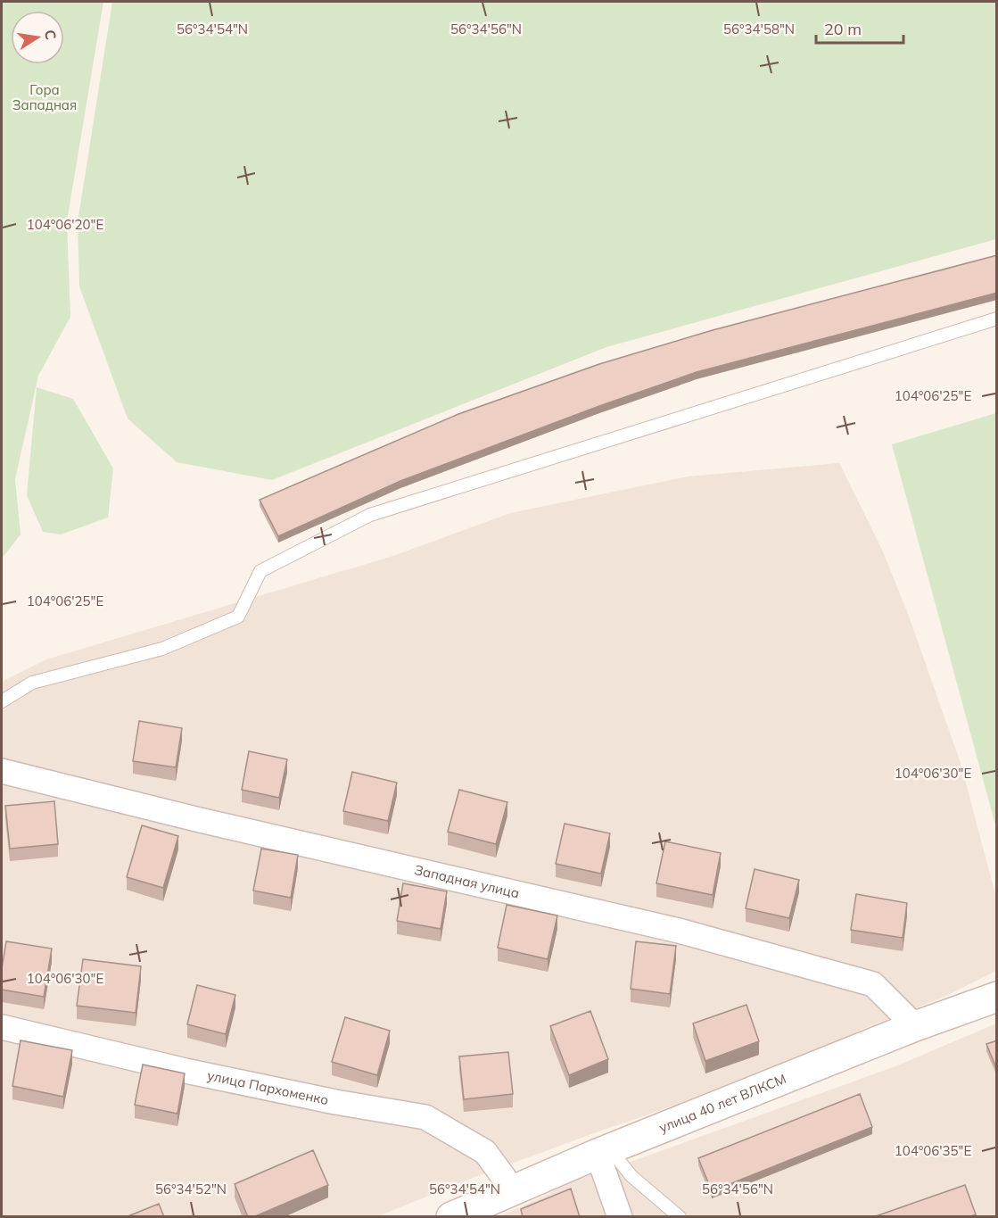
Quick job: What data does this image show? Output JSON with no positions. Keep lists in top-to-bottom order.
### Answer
{
  "streets": {
    "street": ["Западная улица", "улица Пархоменко", "улица 40 лет ВЛКСМ"]
  },
  "crossings": [
    ["Западная улица", "улица 40 лет ВЛКСМ"],
    ["улица Пархоменко", "улица 40 лет ВЛКСМ"]
  ],
  "parks": ["Гора Западная"],
  "scale_bar": "20 m",
  "north": "right",
  "coordinates": [
    "56°34'54\"N",
    "56°34'56\"N",
    "56°34'58\"N",
    "104°06'20\"E",
    "104°06'25\"E",
    "104°06'30\"E",
    "104°06'35\"E",
    "56°34'52\"N"
  ]
}
